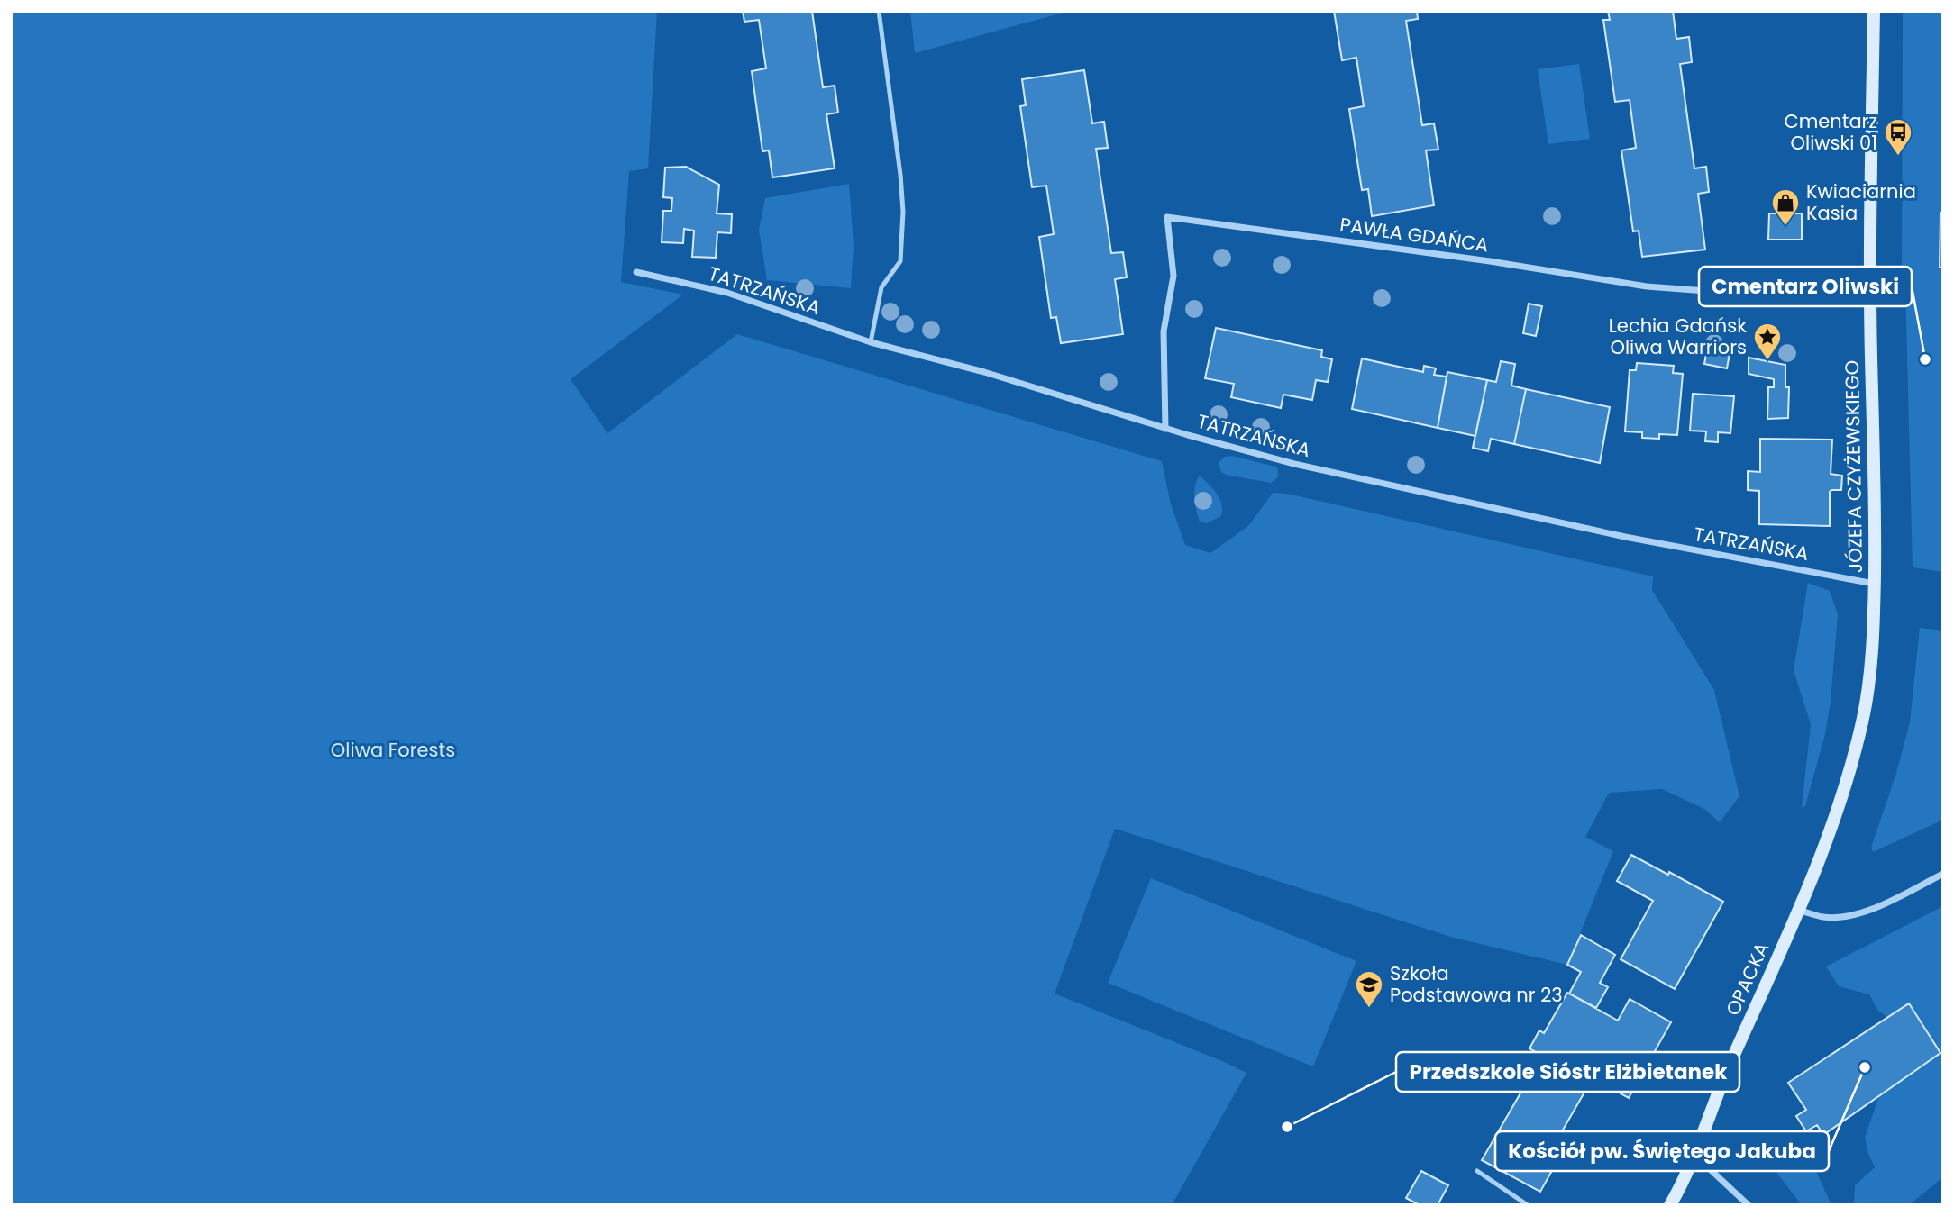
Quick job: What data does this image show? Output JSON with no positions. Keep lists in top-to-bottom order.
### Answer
{
  "streets": {
    "street": [
      "PAWŁA GDAŃCA",
      "TATRZAŃSKA",
      "JÓZEFA CZYŻEWSKIEGO",
      "OPACKA"
    ]
  },
  "crossings": [
    ["PAWŁA GDAŃCA", "TATRZAŃSKA"],
    ["PAWŁA GDAŃCA", "JÓZEFA CZYŻEWSKIEGO"],
    ["TATRZAŃSKA", "JÓZEFA CZYŻEWSKIEGO"],
    ["JÓZEFA CZYŻEWSKIEGO", "OPACKA"]
  ],
  "parks": ["Oliwa Forests"],
  "places": {
    "bus stop": ["Cmentarz Oliwski 01"],
    "shop": ["Kwiaciarnia Kasia"],
    "other": ["Cmentarz Oliwski", "Kościół pw. Świętego Jakuba", "Przedszkole Sióstr Elżbietanek"],
    "place": ["Lechia Gdańsk Oliwa Warriors"],
    "school or university": ["Szkoła Podstawowa nr 23"]
  }
}
